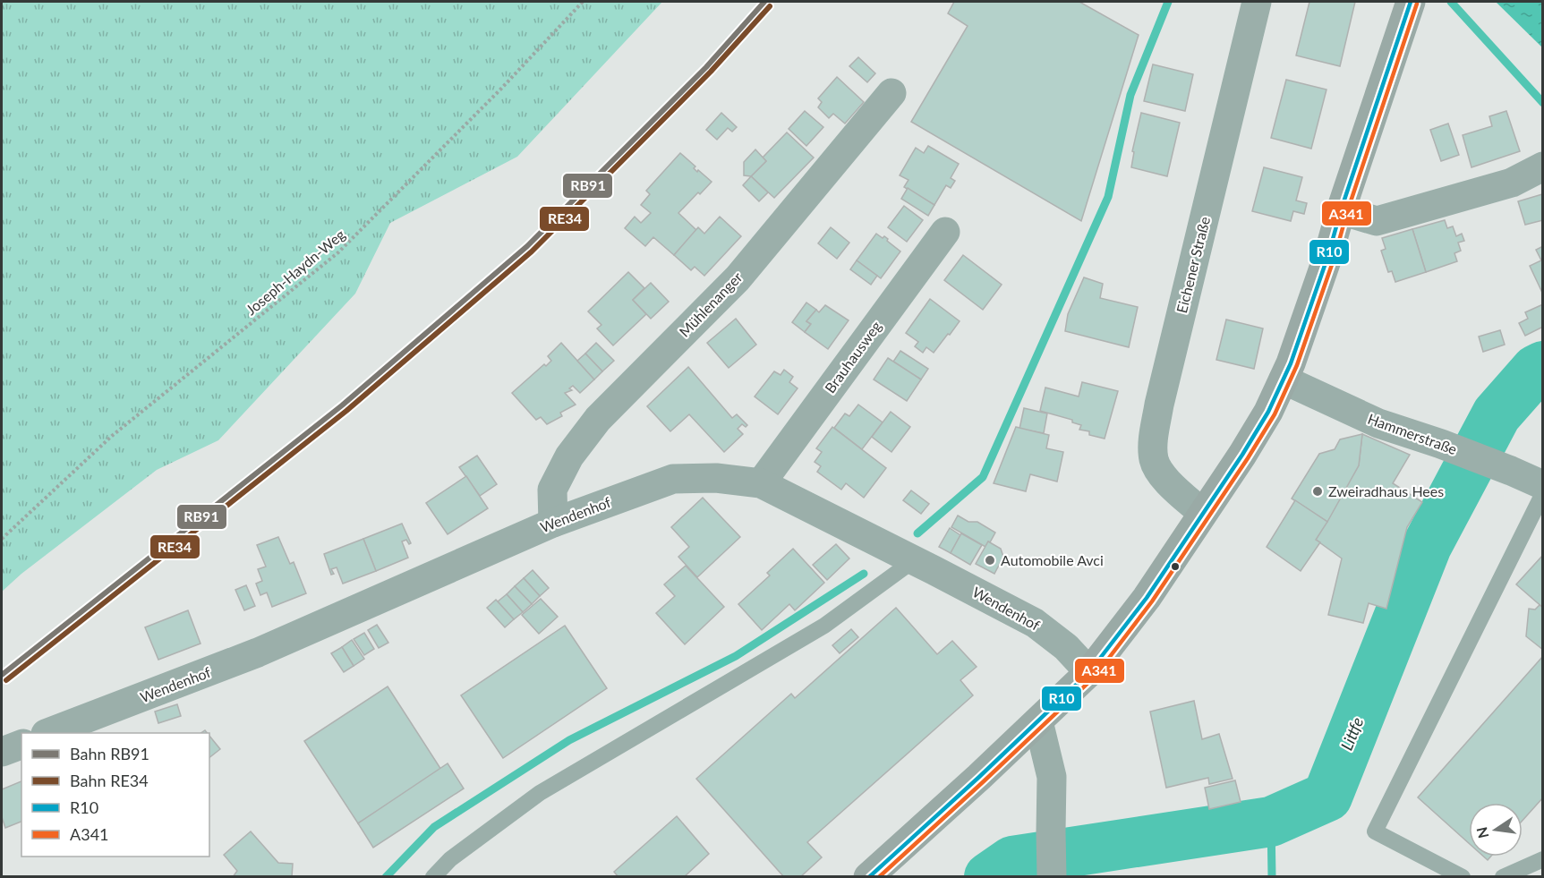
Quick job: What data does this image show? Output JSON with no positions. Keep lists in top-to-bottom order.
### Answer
{
  "streets": {
    "street": [
      "Eichener Straße",
      "Mühlenanger",
      "Brauhausweg",
      "Hammerstraße",
      "Wendenhof"
    ],
    "path": ["Joseph-Haydn-Weg"]
  },
  "crossings": [
    ["Mühlenanger", "Wendenhof"],
    ["Brauhausweg", "Wendenhof"]
  ],
  "water": ["Littfe"],
  "places": ["Zweiradhaus Hees", "Automobile Avci"],
  "lines": [
    "rail line RB91",
    "transit line R10",
    "transit line A341",
    "rail line RE34"
  ],
  "legend": [
    "Bahn RB91",
    "Bahn RE34",
    "R10",
    "A341"
  ],
  "north": "left"
}
